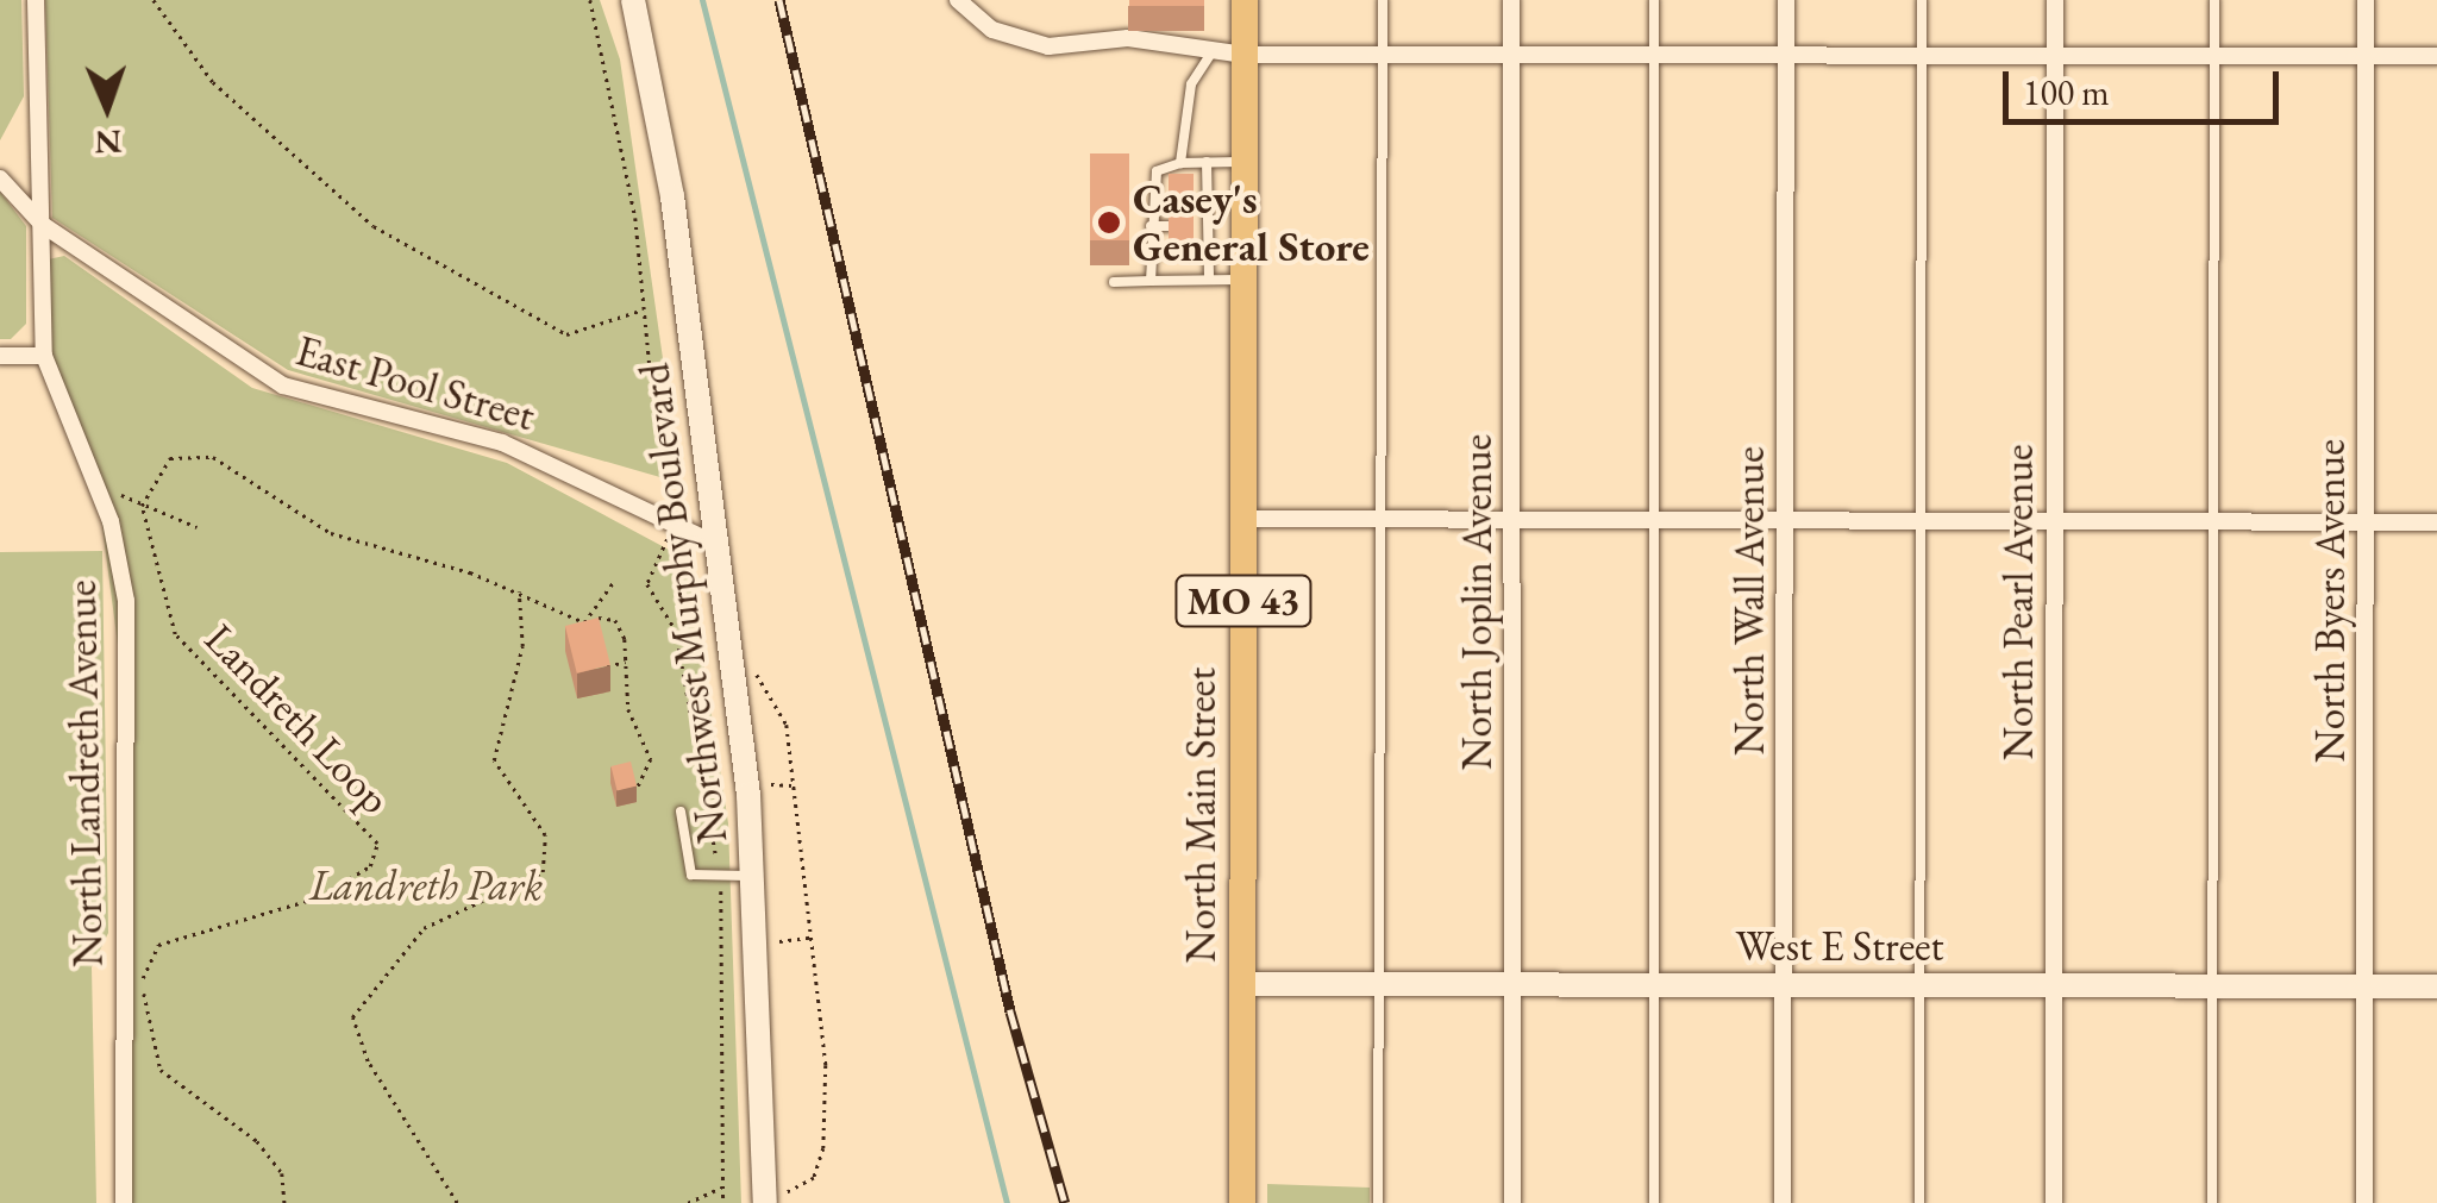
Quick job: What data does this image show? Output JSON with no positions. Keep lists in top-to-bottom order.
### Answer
{
  "streets": {
    "main road": ["MO 43", "North Main Street"],
    "street": [
      "East Pool Street",
      "North Wall Avenue",
      "North Byers Avenue",
      "North Joplin Avenue",
      "North Pearl Avenue",
      "Northwest Murphy Boulevard",
      "North Landreth Avenue",
      "West E Street"
    ],
    "path": ["Landreth Loop"]
  },
  "crossings": [
    ["East Pool Street", "Northwest Murphy Boulevard"],
    ["East Pool Street", "North Landreth Avenue"],
    ["North Wall Avenue", "West E Street"],
    ["North Byers Avenue", "West E Street"],
    ["North Joplin Avenue", "West E Street"],
    ["North Pearl Avenue", "West E Street"],
    ["North Main Street", "West E Street"]
  ],
  "parks": ["Landreth Park"],
  "places": ["Casey's General Store"],
  "scale_bar": "100 m",
  "north": "bottom"
}
